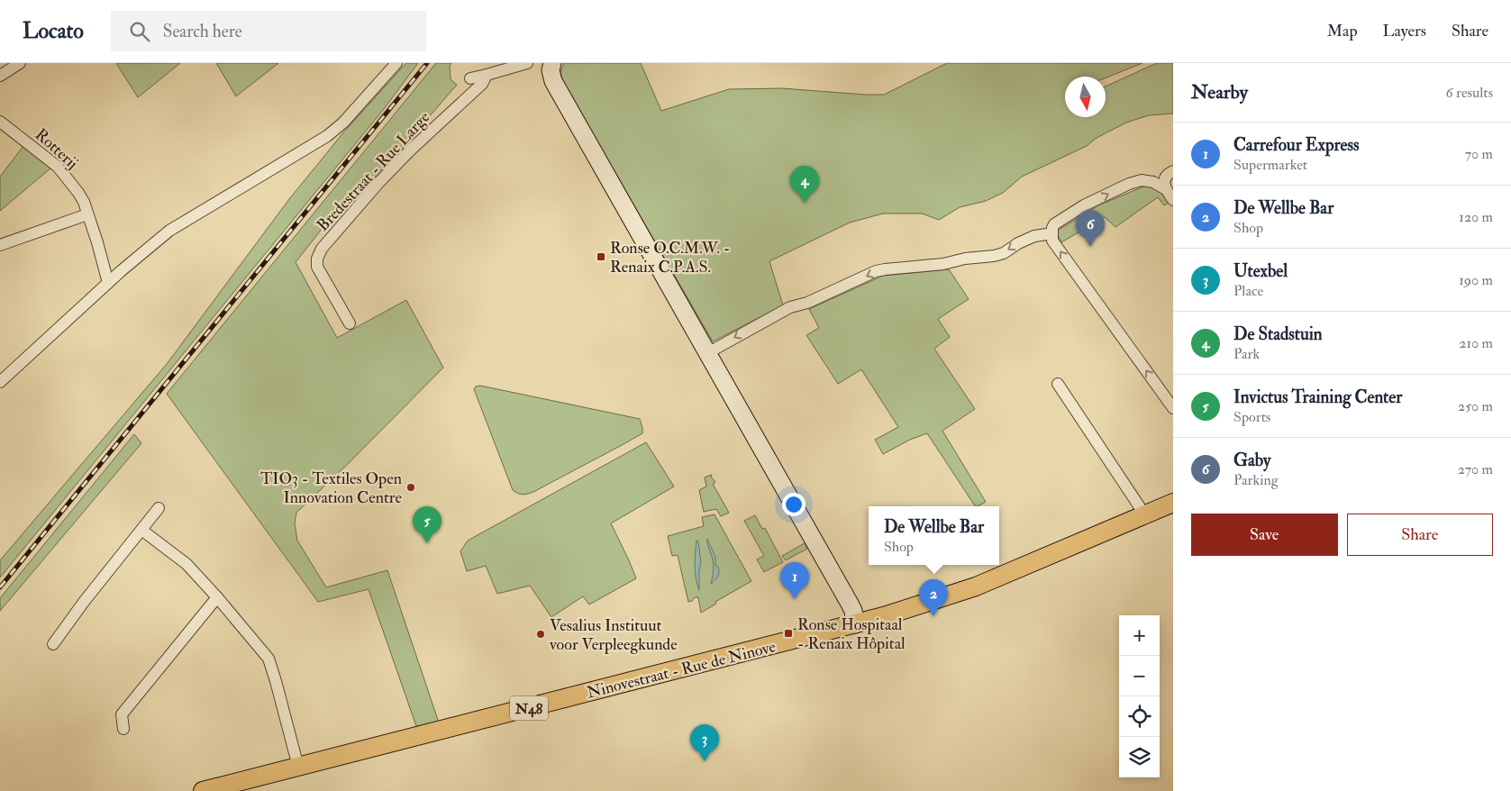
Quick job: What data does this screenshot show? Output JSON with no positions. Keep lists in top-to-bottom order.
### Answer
{
  "streets": {
    "main road": ["Ninovestraat - Rue de Ninove", "N48"],
    "street": ["Rotterij", "Bredestraat - Rue Large"]
  },
  "places": {
    "transit": ["Ronse O.C.M.W. - Renaix C.P.A.S.", "Ronse Hospitaal - Renaix Hôpital"],
    "other": ["TIO3 - Textiles Open Innovation Centre", "Vesalius Instituut voor Verpleegkunde"]
  },
  "north": "bottom",
  "page": {
    "header": "Locato",
    "search": "Search here",
    "nav": ["Map", "Layers", "Share"],
    "heading": ["Nearby", "6 results"],
    "list": [
      {
        "mark": "1",
        "name": "Carrefour Express",
        "note": "Supermarket",
        "value": "70 m"
      },
      {
        "mark": "2",
        "name": "De Wellbe Bar",
        "note": "Shop",
        "value": "120 m"
      },
      {
        "mark": "3",
        "name": "Utexbel",
        "note": "Place",
        "value": "190 m"
      },
      {
        "mark": "4",
        "name": "De Stadstuin",
        "note": "Park",
        "value": "210 m"
      },
      {
        "mark": "5",
        "name": "Invictus Training Center",
        "note": "Sports",
        "value": "250 m"
      },
      {
        "mark": "6",
        "name": "Gaby",
        "note": "Parking",
        "value": "270 m"
      }
    ],
    "pins": [
      "4",
      "6",
      "5",
      "1",
      "2",
      "3"
    ],
    "buttons": ["Save", "Share"],
    "popup": ["De Wellbe Bar", "Shop"],
    "map_buttons": ["+", "−"]
  }
}
